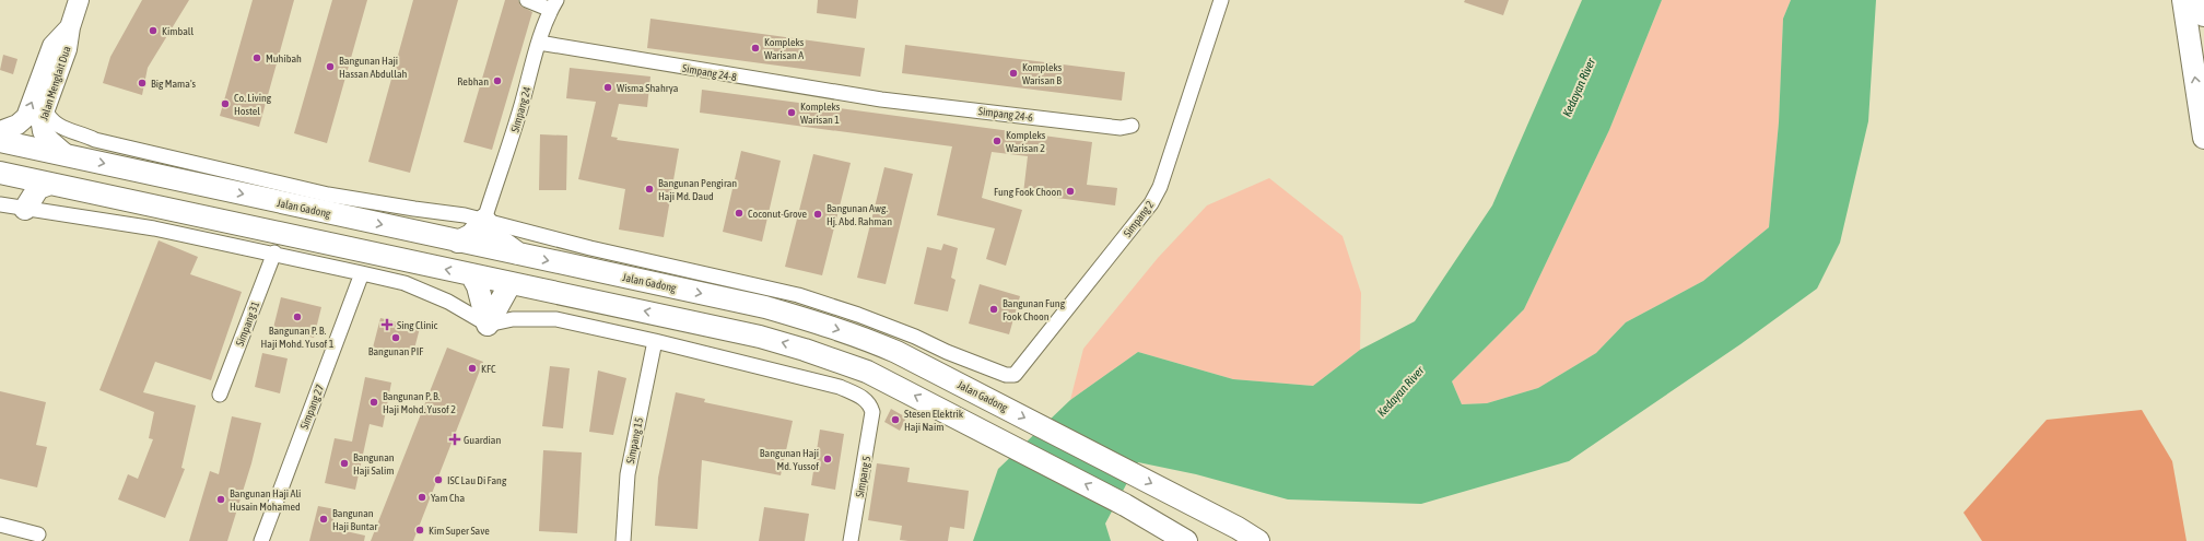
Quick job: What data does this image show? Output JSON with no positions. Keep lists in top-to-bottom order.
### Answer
{
  "streets": {
    "main road": ["Jalan Gadong"],
    "street": [
      "Simpang 24-8",
      "Jalan Menglait Dua",
      "Simpang 24",
      "Simpang 24-6",
      "Simpang 2",
      "Simpang 31",
      "Simpang 27",
      "Simpang 15",
      "Simpang 5"
    ]
  },
  "crossings": [
    ["Simpang 24-8", "Simpang 24"],
    ["Simpang 24-8", "Simpang 24-6"],
    ["Jalan Menglait Dua", "Jalan Gadong"],
    ["Simpang 24", "Simpang 2"],
    ["Simpang 15", "Simpang 5"]
  ],
  "water": ["Kedayan River"],
  "places": {
    "other": [
      "Kimball",
      "Kompleks Warisan A",
      "Muhibah",
      "Bangunan Haji Hassan Abdullah",
      "Kompleks Warisan B",
      "Rebhan",
      "Big Mama's",
      "Wisma Shahrya",
      "Co. Living Hostel",
      "Kompleks Warisan 1",
      "Kompleks Warisan 2",
      "Bangunan Pengiran Haji Md. Daud",
      "Fung Fook Choon",
      "Coconut-Grove",
      "Bangunan Awg. Hj. Abd. Rahman",
      "Bangunan Fung Fook Choon",
      "Bangunan P. B. Haji Mohd. Yusof 1",
      "Bangunan PIF",
      "KFC",
      "Bangunan P. B. Haji Mohd. Yusof 2",
      "Stesen Elektrik Haji Naim",
      "Bangunan Haji Md. Yussof",
      "Bangunan Haji Salim",
      "ISC Lau Di Fang",
      "Yam Cha",
      "Bangunan Haji Ali Husain Mohamed",
      "Bangunan Haji Buntar",
      "Kim Super Save"
    ],
    "health": ["Sing Clinic", "Guardian"]
  }
}
